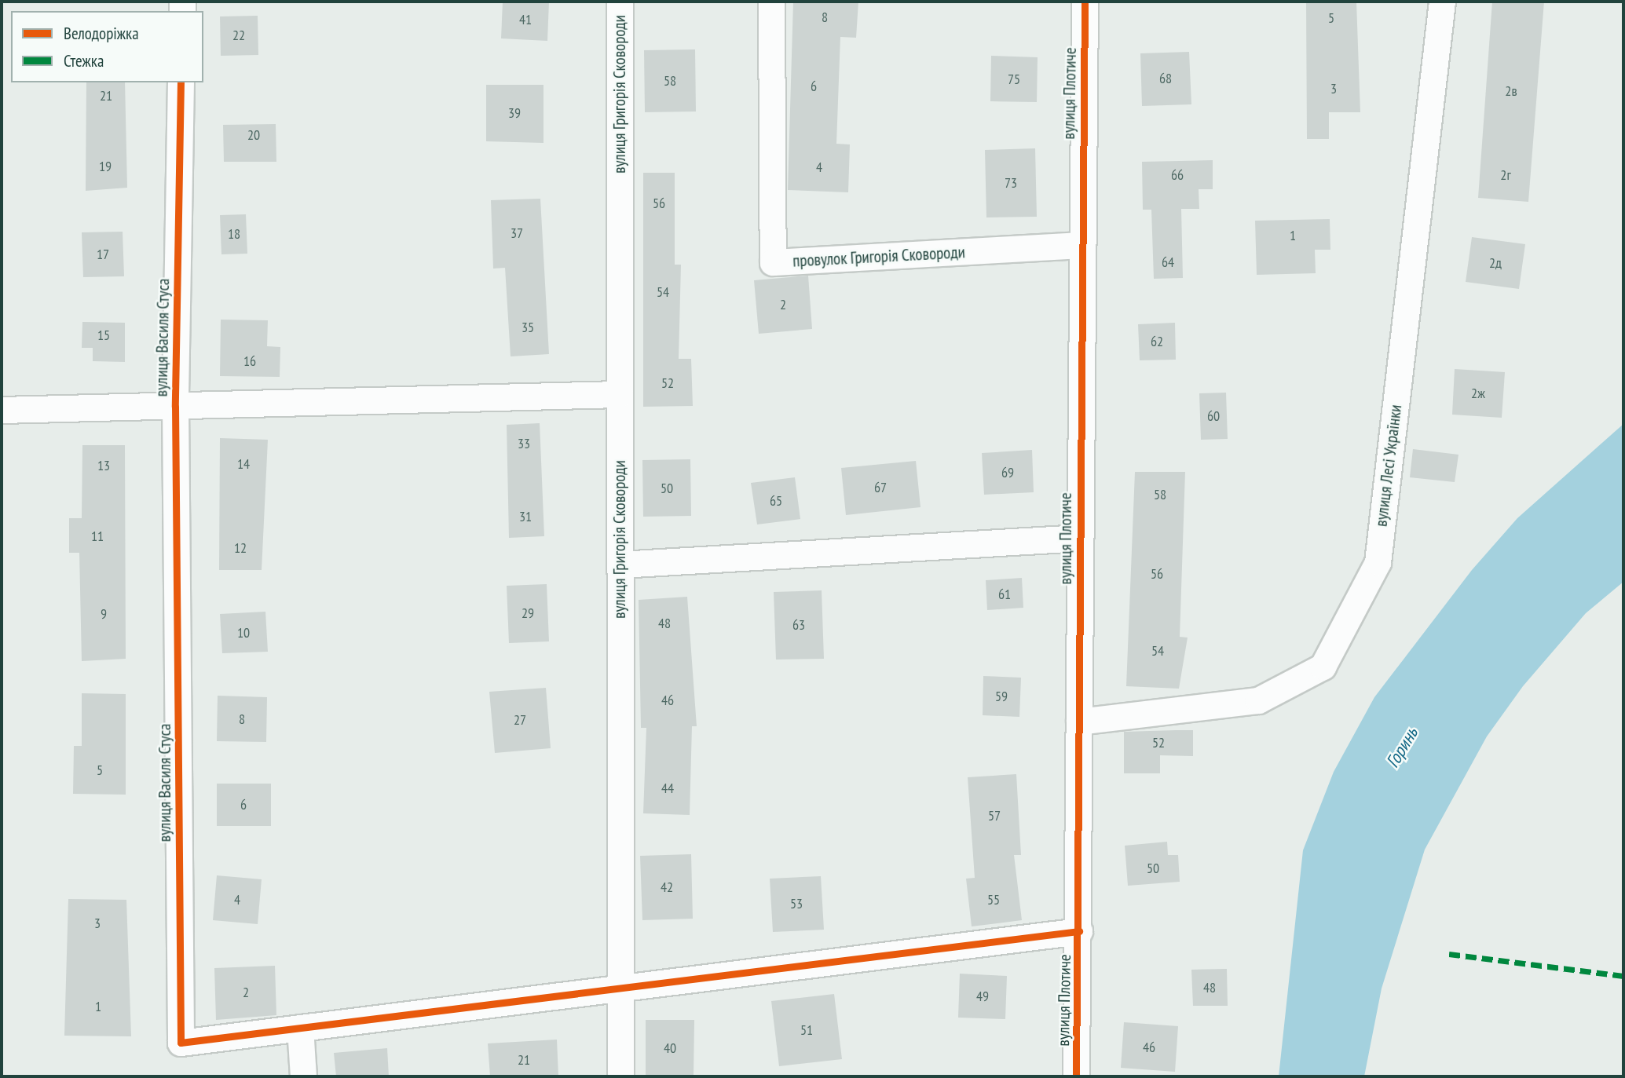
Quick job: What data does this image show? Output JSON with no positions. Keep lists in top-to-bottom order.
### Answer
{
  "streets": {
    "street": [
      "вулиця Плотиче",
      "вулиця Григорія Сковороди",
      "провулок Григорія Сковороди",
      "вулиця Василя Стуса",
      "вулиця Лесі Українки"
    ]
  },
  "crossings": [
    ["вулиця Плотиче", "провулок Григорія Сковороди"],
    ["вулиця Плотиче", "вулиця Василя Стуса"],
    ["вулиця Плотиче", "вулиця Лесі Українки"],
    ["вулиця Григорія Сковороди", "вулиця Василя Стуса"]
  ],
  "water": ["Горинь"],
  "house_numbers": [
    "8",
    "5",
    "41",
    "22",
    "68",
    "75",
    "58",
    "6",
    "3",
    "2в",
    "21",
    "39",
    "20",
    "19",
    "4",
    "66",
    "2г",
    "73",
    "56",
    "37",
    "18",
    "1",
    "17",
    "64",
    "2д",
    "54",
    "2",
    "35",
    "15",
    "62",
    "16",
    "52",
    "2ж",
    "60",
    "33",
    "14",
    "13",
    "69",
    "67",
    "50",
    "58",
    "65",
    "31",
    "11",
    "12",
    "56",
    "61",
    "29",
    "9",
    "48",
    "63",
    "10",
    "54",
    "59",
    "46",
    "8",
    "27",
    "52",
    "5",
    "44",
    "6",
    "57",
    "50",
    "42",
    "4",
    "55",
    "53",
    "3",
    "48",
    "2",
    "49",
    "1",
    "51",
    "46",
    "40",
    "21"
  ],
  "legend": ["Велодоріжка", "Стежка"]
}
